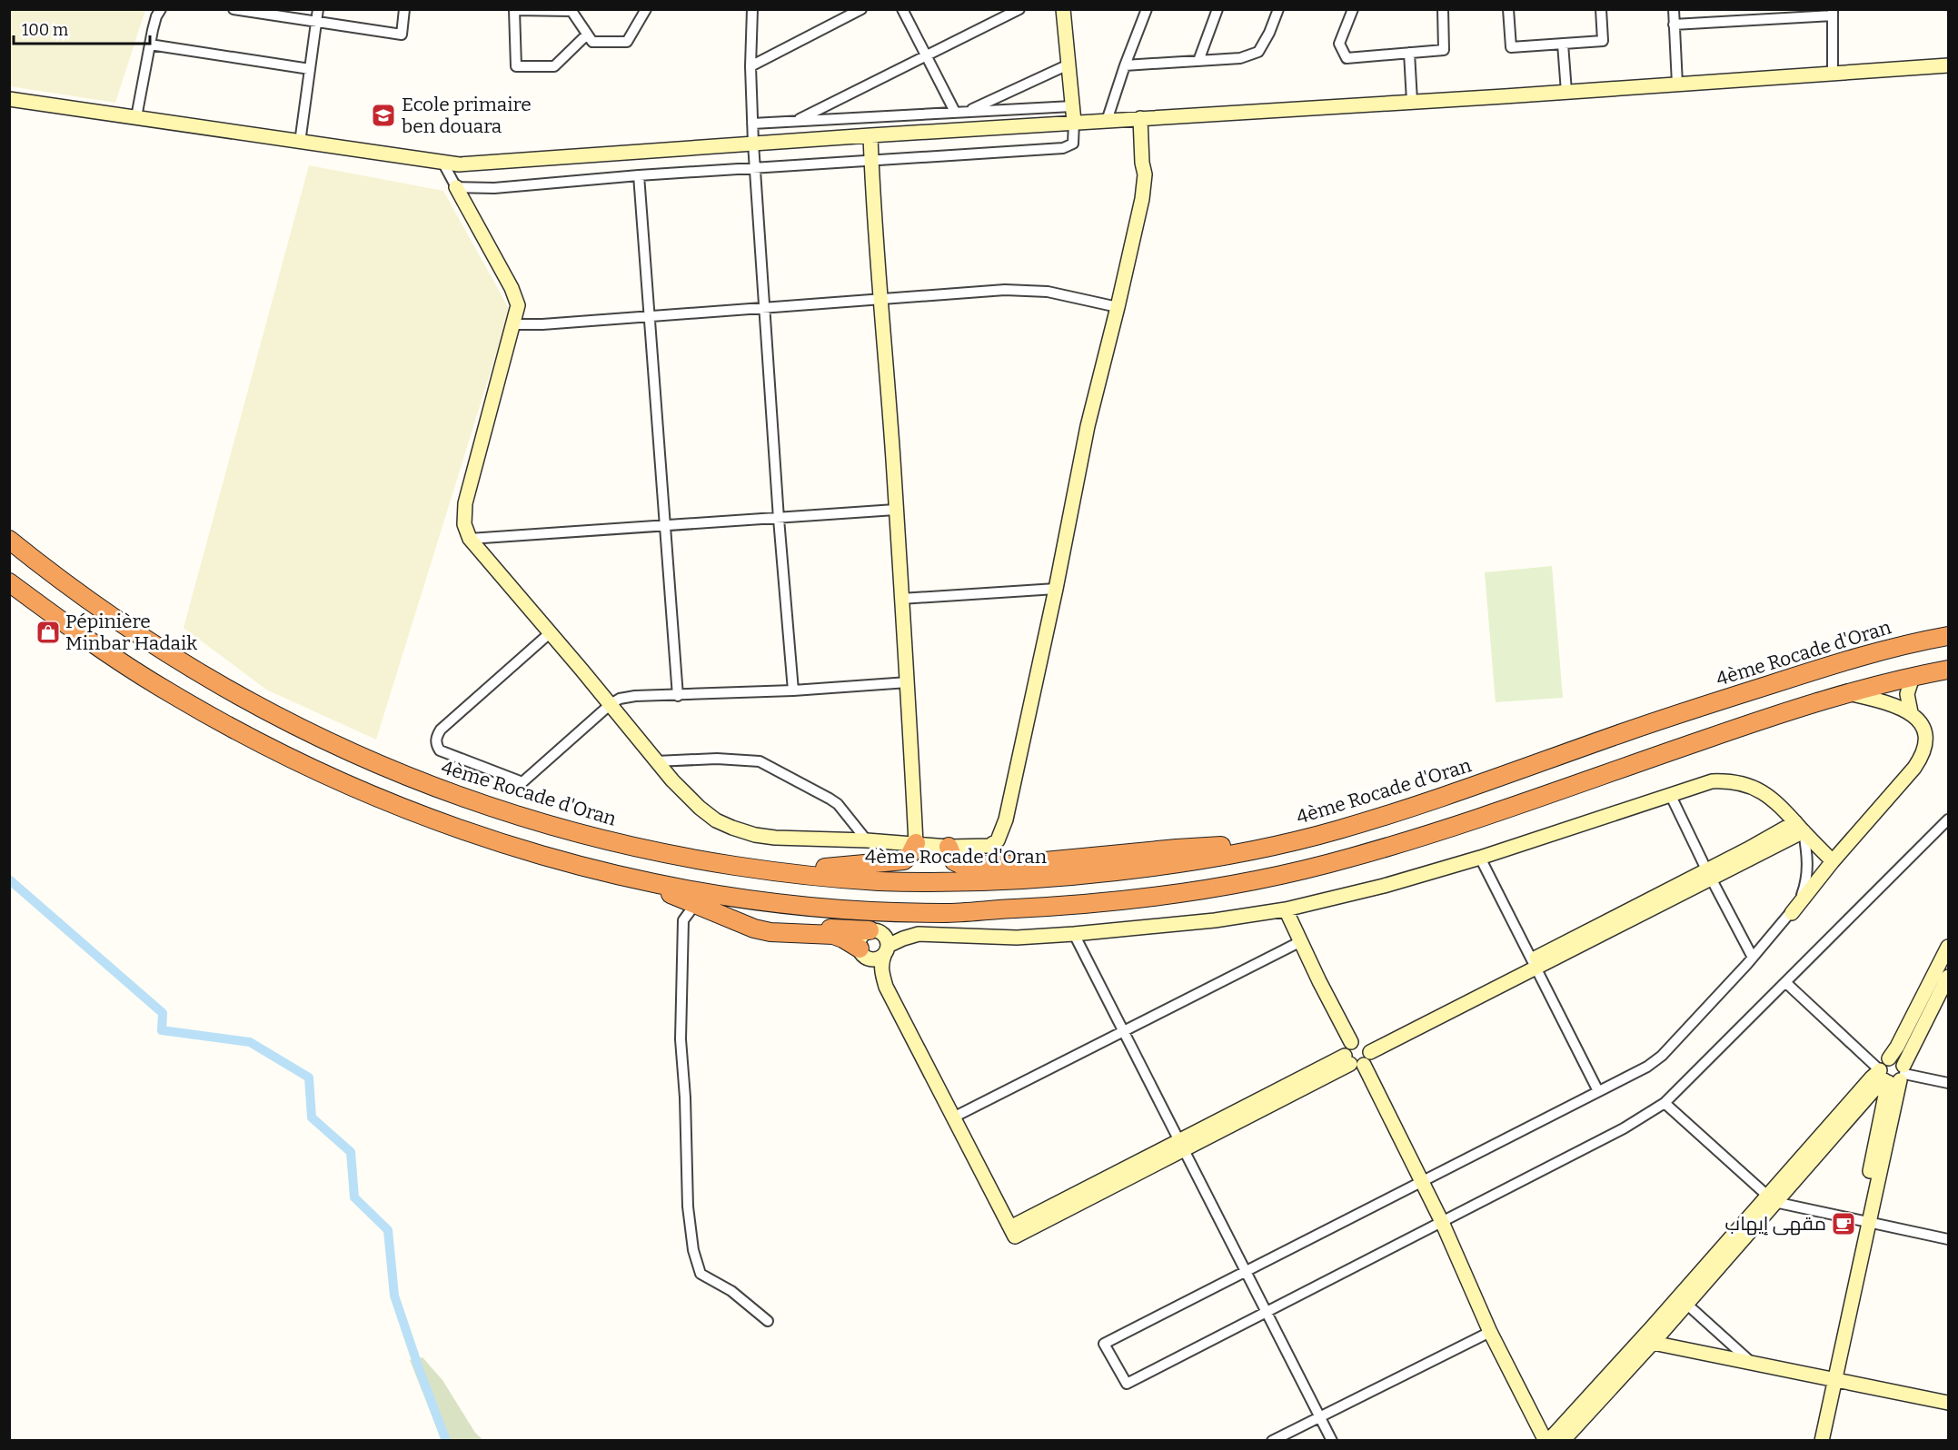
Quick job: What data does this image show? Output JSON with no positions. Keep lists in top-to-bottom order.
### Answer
{
  "streets": {
    "highway": ["4ème Rocade d'Oran"]
  },
  "places": {
    "school or university": ["Ecole primaire ben douara"],
    "shop": ["Pépinière Minbar Hadaik"],
    "cafe": ["مقهى إيهاب"]
  },
  "scale_bar": "100 m"
}
